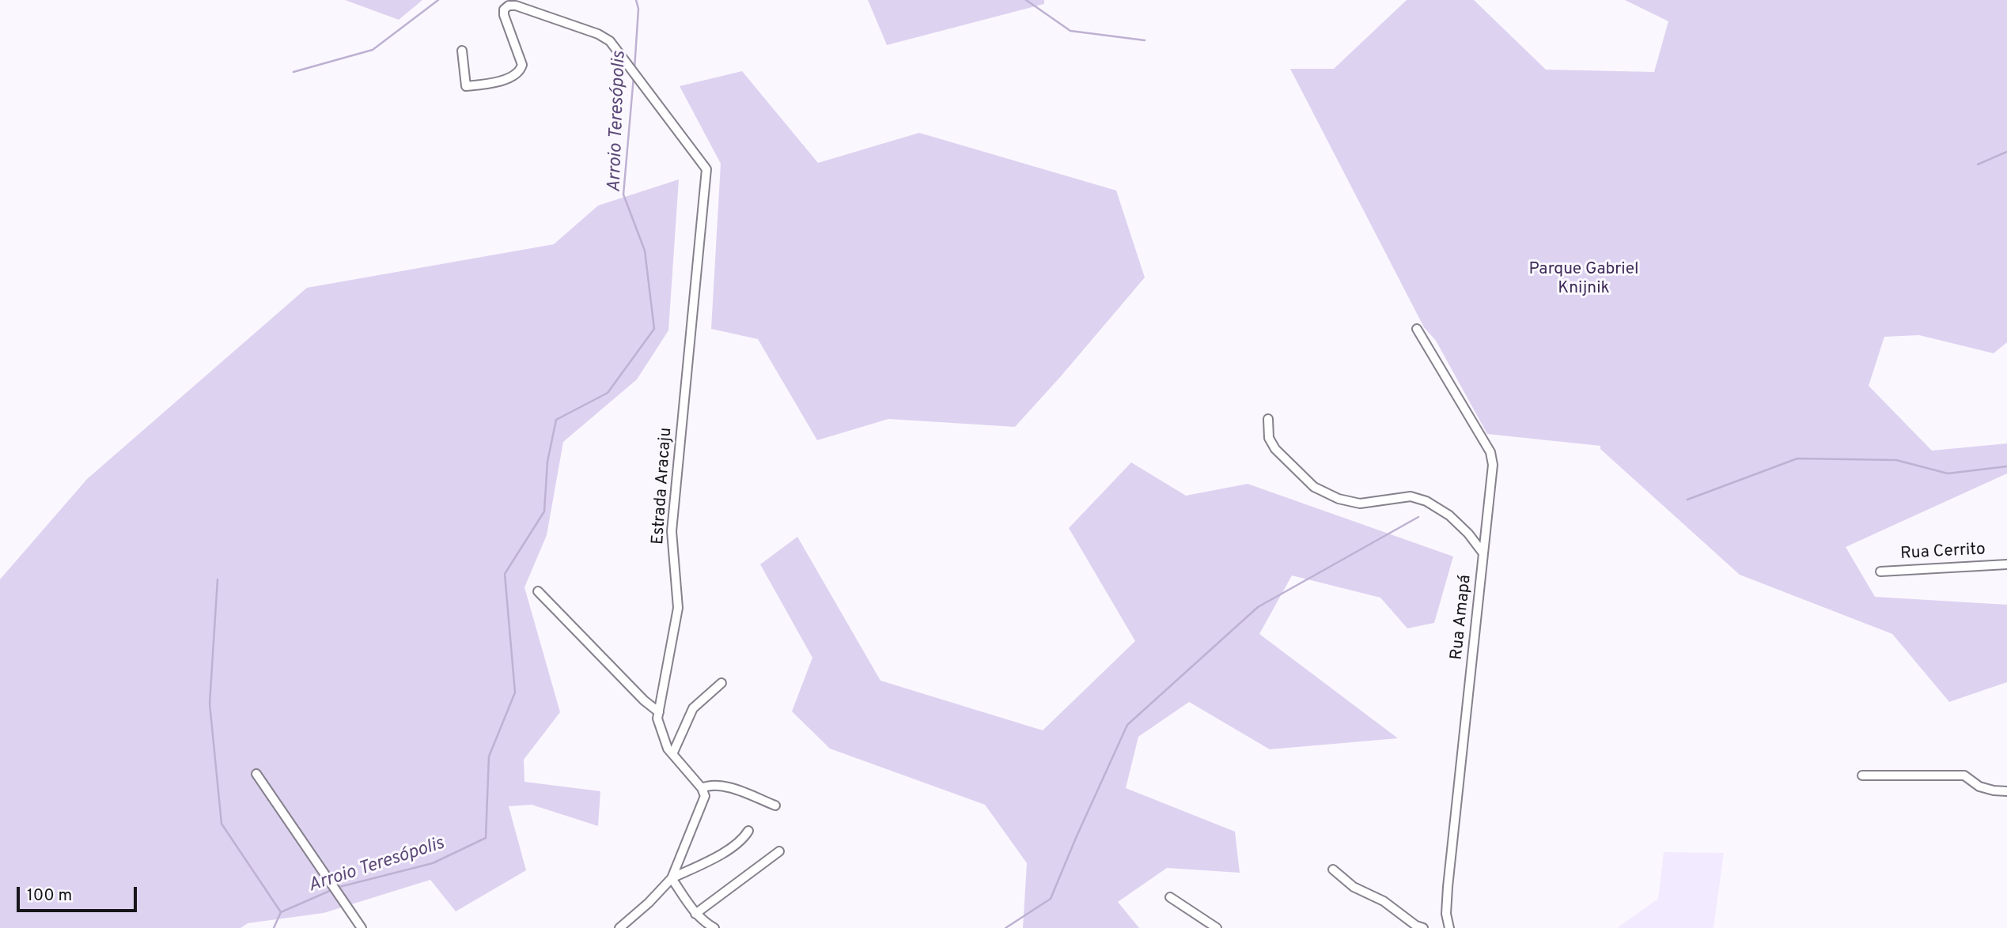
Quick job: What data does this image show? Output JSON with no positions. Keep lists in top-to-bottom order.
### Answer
{
  "streets": {
    "street": ["Estrada Aracaju", "Rua Cerrito", "Rua Amapá"]
  },
  "water": ["Arroio Teresópolis"],
  "parks": ["Parque Gabriel Knijnik"],
  "scale_bar": "100 m"
}
